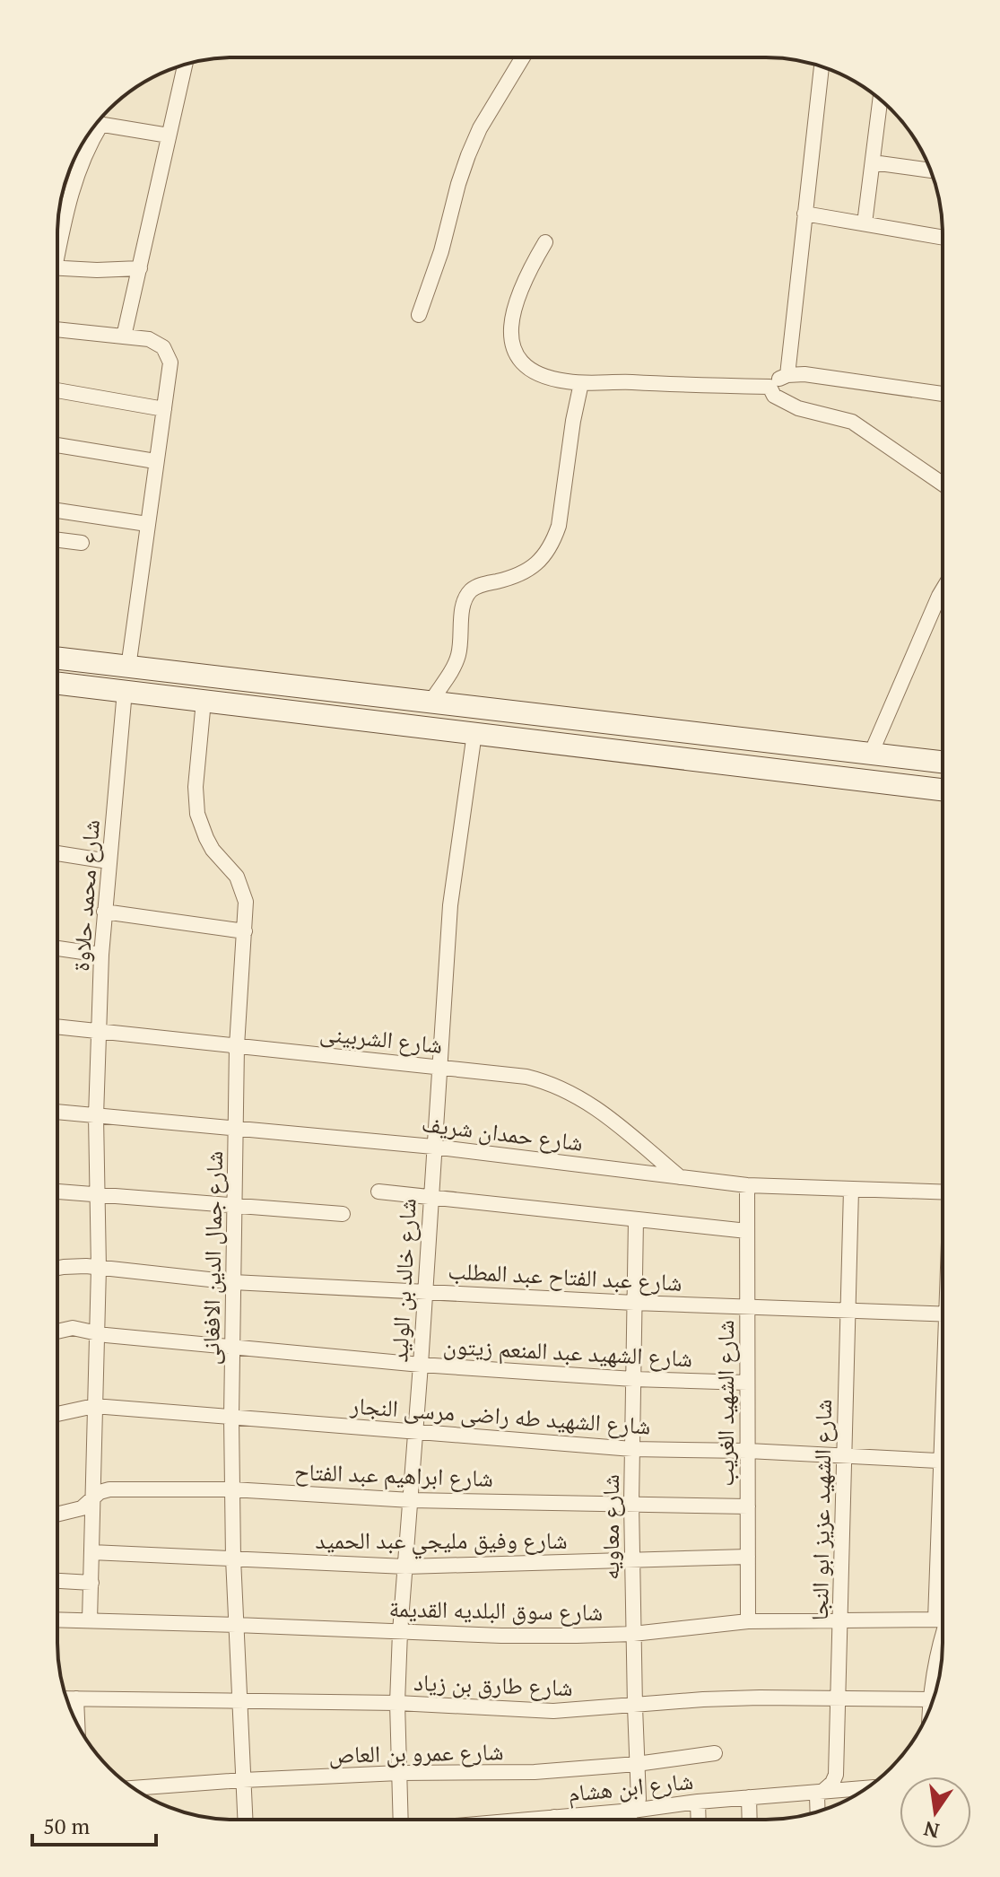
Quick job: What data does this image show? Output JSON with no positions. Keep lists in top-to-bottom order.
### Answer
{
  "streets": {
    "street": [
      "شارع محمد حلاوة",
      "شارع الشربينى",
      "شارع حمدان شريف",
      "شارع جمال الدين الافغانى",
      "شارع عبد الفتاح عبد المطلب",
      "شارع خالد بن الوليد",
      "شارع الشهيد عبد المنعم زيتون",
      "شارع الشهيد الغريب",
      "شارع الشهيد طه راضى مرسى النجار",
      "شارع ابراهيم عبد الفتاح",
      "شارع الشهيد عزيز ابو النجا",
      "شارع معاويه",
      "شارع وفيق مليجي عبد الحميد",
      "شارع سوق البلديه القديمة",
      "شارع طارق بن زياد",
      "شارع عمرو بن العاص",
      "شارع ابن هشام"
    ]
  },
  "crossings": [
    ["شارع محمد حلاوة", "شارع الشربينى"],
    ["شارع محمد حلاوة", "شارع حمدان شريف"],
    ["شارع محمد حلاوة", "شارع عبد الفتاح عبد المطلب"],
    ["شارع محمد حلاوة", "شارع الشهيد عبد المنعم زيتون"],
    ["شارع محمد حلاوة", "شارع الشهيد طه راضى مرسى النجار"],
    ["شارع محمد حلاوة", "شارع ابراهيم عبد الفتاح"],
    ["شارع محمد حلاوة", "شارع وفيق مليجي عبد الحميد"],
    ["شارع محمد حلاوة", "شارع سوق البلديه القديمة"],
    ["شارع الشربينى", "شارع حمدان شريف"],
    ["شارع الشربينى", "شارع جمال الدين الافغانى"],
    ["شارع الشربينى", "شارع خالد بن الوليد"],
    ["شارع حمدان شريف", "شارع جمال الدين الافغانى"],
    ["شارع حمدان شريف", "شارع خالد بن الوليد"],
    ["شارع حمدان شريف", "شارع الشهيد الغريب"],
    ["شارع حمدان شريف", "شارع الشهيد عزيز ابو النجا"],
    ["شارع جمال الدين الافغانى", "شارع عبد الفتاح عبد المطلب"],
    ["شارع جمال الدين الافغانى", "شارع الشهيد عبد المنعم زيتون"],
    ["شارع جمال الدين الافغانى", "شارع الشهيد طه راضى مرسى النجار"],
    ["شارع جمال الدين الافغانى", "شارع ابراهيم عبد الفتاح"],
    ["شارع جمال الدين الافغانى", "شارع وفيق مليجي عبد الحميد"],
    ["شارع جمال الدين الافغانى", "شارع سوق البلديه القديمة"],
    ["شارع جمال الدين الافغانى", "شارع طارق بن زياد"],
    ["شارع جمال الدين الافغانى", "شارع عمرو بن العاص"],
    ["شارع عبد الفتاح عبد المطلب", "شارع خالد بن الوليد"],
    ["شارع عبد الفتاح عبد المطلب", "شارع الشهيد الغريب"],
    ["شارع عبد الفتاح عبد المطلب", "شارع الشهيد عزيز ابو النجا"],
    ["شارع عبد الفتاح عبد المطلب", "شارع معاويه"],
    ["شارع خالد بن الوليد", "شارع الشهيد عبد المنعم زيتون"],
    ["شارع خالد بن الوليد", "شارع الشهيد طه راضى مرسى النجار"],
    ["شارع خالد بن الوليد", "شارع ابراهيم عبد الفتاح"],
    ["شارع خالد بن الوليد", "شارع وفيق مليجي عبد الحميد"],
    ["شارع خالد بن الوليد", "شارع سوق البلديه القديمة"],
    ["شارع خالد بن الوليد", "شارع طارق بن زياد"],
    ["شارع خالد بن الوليد", "شارع عمرو بن العاص"],
    ["شارع الشهيد عبد المنعم زيتون", "شارع الشهيد الغريب"],
    ["شارع الشهيد عبد المنعم زيتون", "شارع معاويه"],
    ["شارع الشهيد الغريب", "شارع الشهيد طه راضى مرسى النجار"],
    ["شارع الشهيد الغريب", "شارع ابراهيم عبد الفتاح"],
    ["شارع الشهيد الغريب", "شارع وفيق مليجي عبد الحميد"],
    ["شارع الشهيد الغريب", "شارع سوق البلديه القديمة"],
    ["شارع الشهيد طه راضى مرسى النجار", "شارع الشهيد عزيز ابو النجا"],
    ["شارع الشهيد طه راضى مرسى النجار", "شارع معاويه"],
    ["شارع ابراهيم عبد الفتاح", "شارع معاويه"],
    ["شارع الشهيد عزيز ابو النجا", "شارع سوق البلديه القديمة"],
    ["شارع الشهيد عزيز ابو النجا", "شارع طارق بن زياد"],
    ["شارع الشهيد عزيز ابو النجا", "شارع ابن هشام"],
    ["شارع معاويه", "شارع وفيق مليجي عبد الحميد"],
    ["شارع معاويه", "شارع سوق البلديه القديمة"],
    ["شارع معاويه", "شارع طارق بن زياد"],
    ["شارع معاويه", "شارع عمرو بن العاص"],
    ["شارع معاويه", "شارع ابن هشام"]
  ],
  "scale_bar": "50 m",
  "north": "bottom"
}
